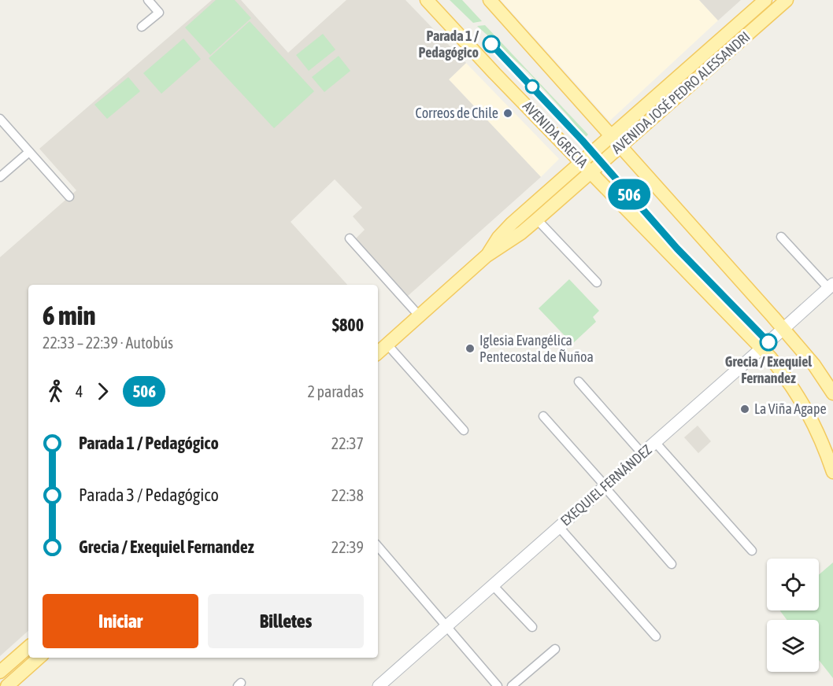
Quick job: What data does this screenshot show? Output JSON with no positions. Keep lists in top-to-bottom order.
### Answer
{
  "streets": {
    "main road": ["AVENIDA JOSÉ PEDRO ALESSANDRI", "AVENIDA GRECIA"],
    "street": ["EXEQUIEL FERNÁNDEZ"]
  },
  "crossings": [
    ["AVENIDA JOSÉ PEDRO ALESSANDRI", "AVENIDA GRECIA"],
    ["AVENIDA GRECIA", "EXEQUIEL FERNÁNDEZ"]
  ],
  "places": [
    "Parada 1 / Pedagógico",
    "Correos de Chile",
    "Grecia / Exequiel Fernandez",
    "Iglesia Evangélica Pentecostal de Ñuñoa",
    "La Viña Agape"
  ],
  "lines": ["bus line 506"],
  "page": {
    "on_map": "506",
    "heading": ["6 min", "22:33 – 22:39 · Autobús", "$800"],
    "legs": ["4", "506", "2 paradas"],
    "list": [
      {
        "name": "Parada 1 / Pedagógico",
        "value": "22:37"
      },
      {
        "name": "Parada 3 / Pedagógico",
        "value": "22:38"
      },
      {
        "name": "Grecia / Exequiel Fernandez",
        "value": "22:39"
      }
    ],
    "buttons": ["Iniciar", "Billetes"]
  }
}
